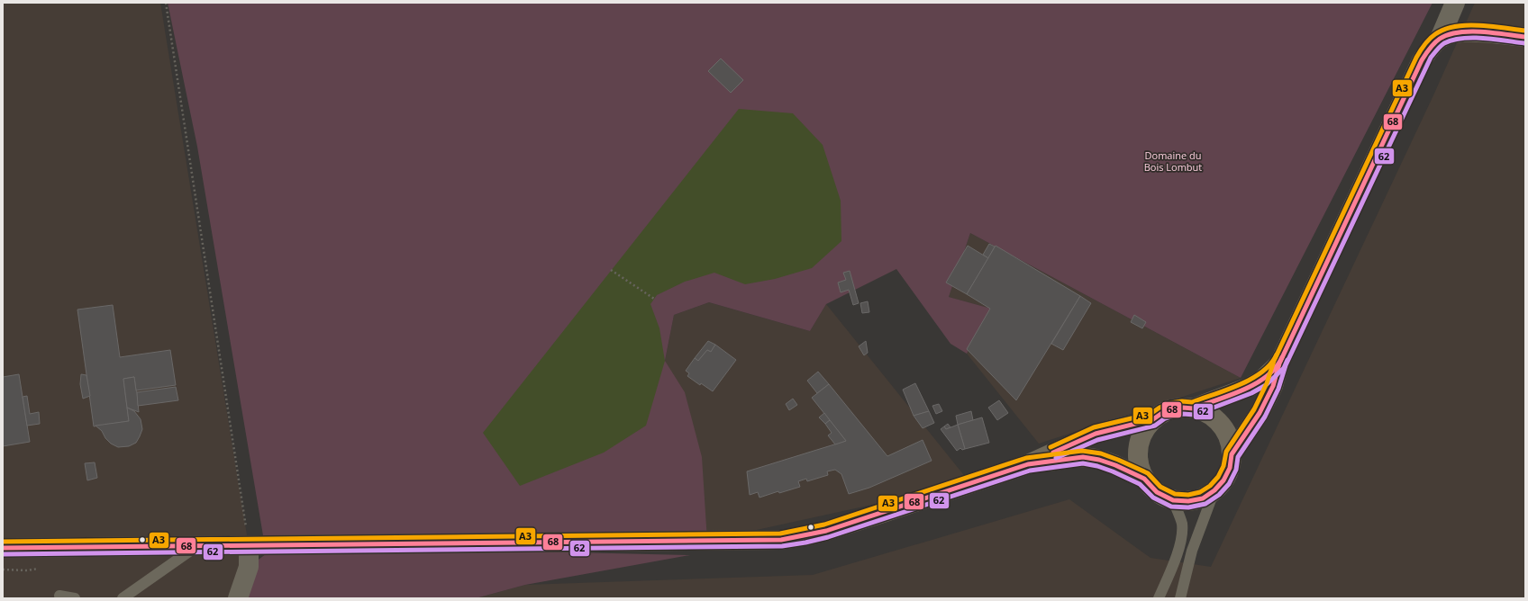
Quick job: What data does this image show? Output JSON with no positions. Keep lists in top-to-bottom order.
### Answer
{
  "parks": ["Domaine du Bois Lombut"],
  "lines": ["transit line A3", "transit line 68", "transit line 62"]
}
